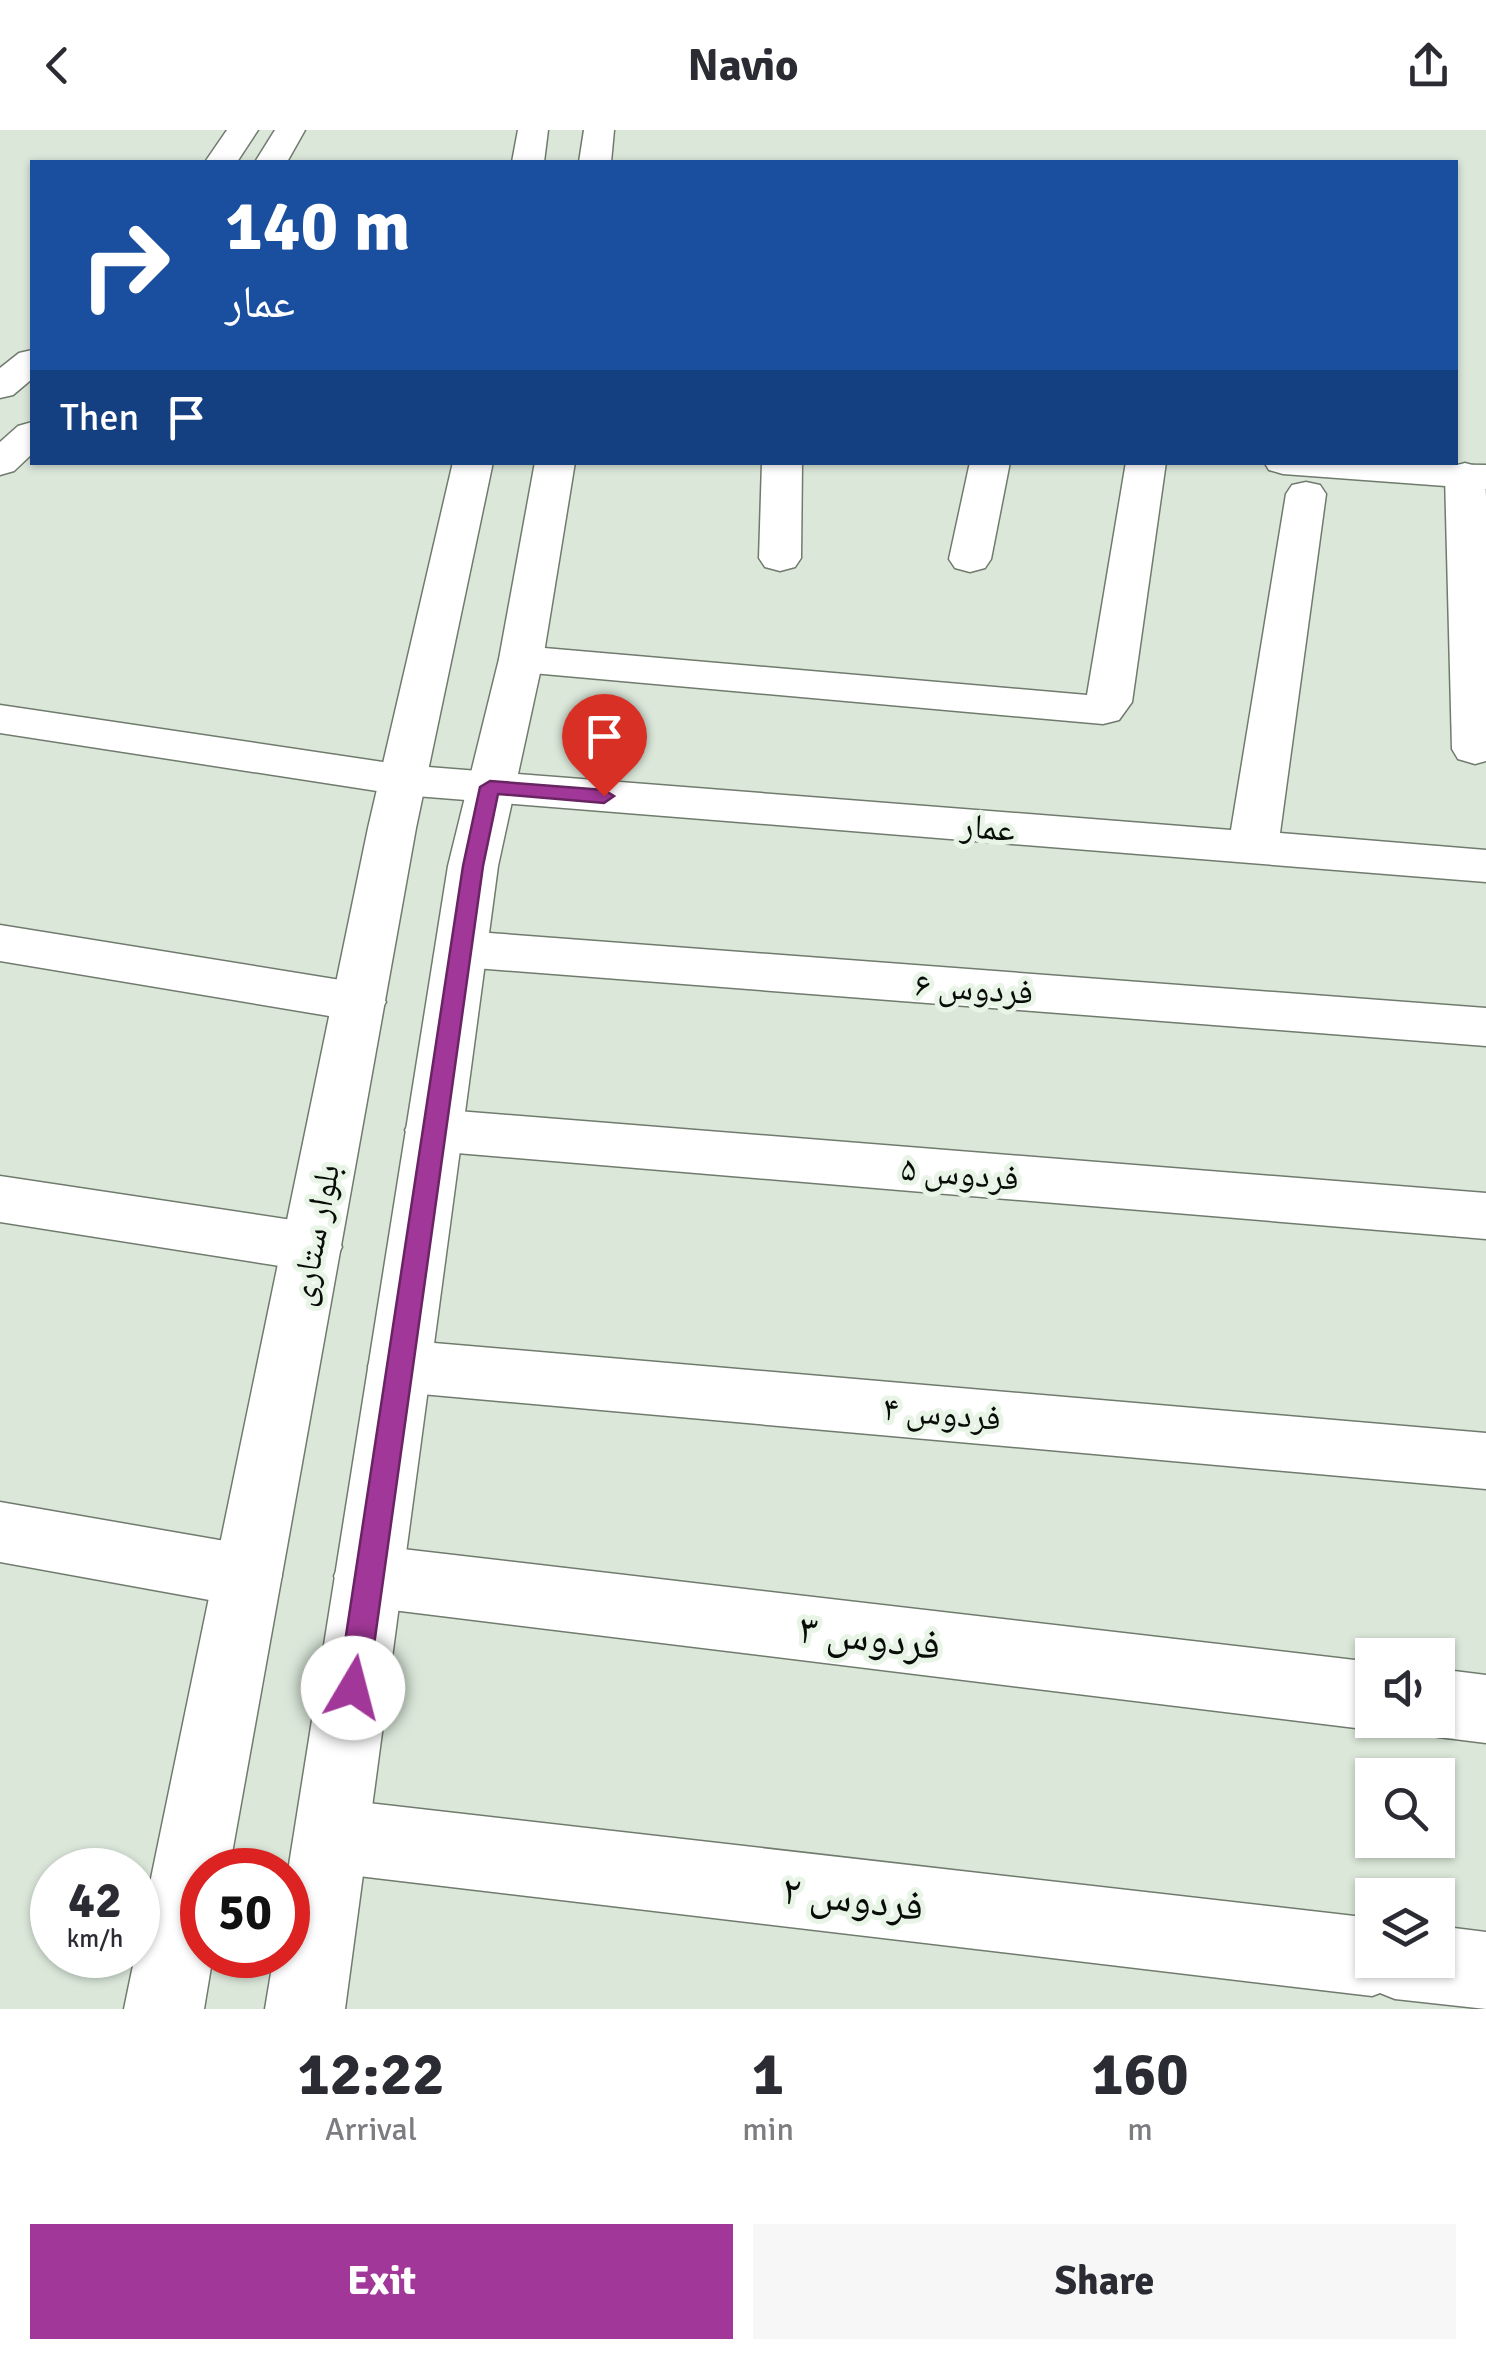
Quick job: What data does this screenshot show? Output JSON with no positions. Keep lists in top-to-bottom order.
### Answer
{
  "streets": {
    "street": [
      "عمار",
      "فردوس ۶",
      "فردوس ۵",
      "بلوار ستاری",
      "فردوس ۴",
      "فردوس ۳",
      "فردوس ۲"
    ]
  },
  "crossings": [
    ["عمار", "بلوار ستاری"]
  ],
  "page": {
    "header": "Navio",
    "turn": ["140 m", "عمار"],
    "then": "Then",
    "speed": "42 km/h",
    "limit": "50",
    "eta": [
      "12:22",
      "Arrival",
      "1",
      "min",
      "160",
      "m"
    ],
    "buttons": ["Exit", "Share"]
  }
}
